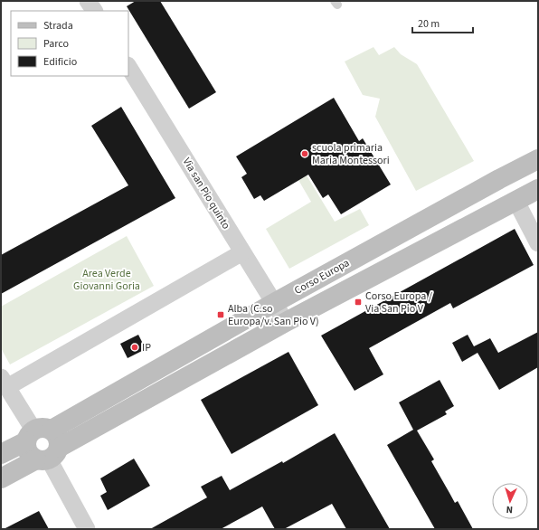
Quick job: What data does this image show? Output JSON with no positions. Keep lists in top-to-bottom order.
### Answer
{
  "streets": {
    "main road": ["Corso Europa"],
    "street": ["Via san Pio quinto"]
  },
  "crossings": [
    ["Via san Pio quinto", "Corso Europa"]
  ],
  "parks": ["Area Verde Giovanni Goria"],
  "places": {
    "other": ["scuola primaria Maria Montessori", "IP"],
    "transit": ["Corso Europa / Via San Pio V", "Alba (C.so Europa/v. San Pio V)"]
  },
  "legend": ["Strada", "Parco", "Edificio"],
  "scale_bar": "20 m",
  "north": "bottom"
}
